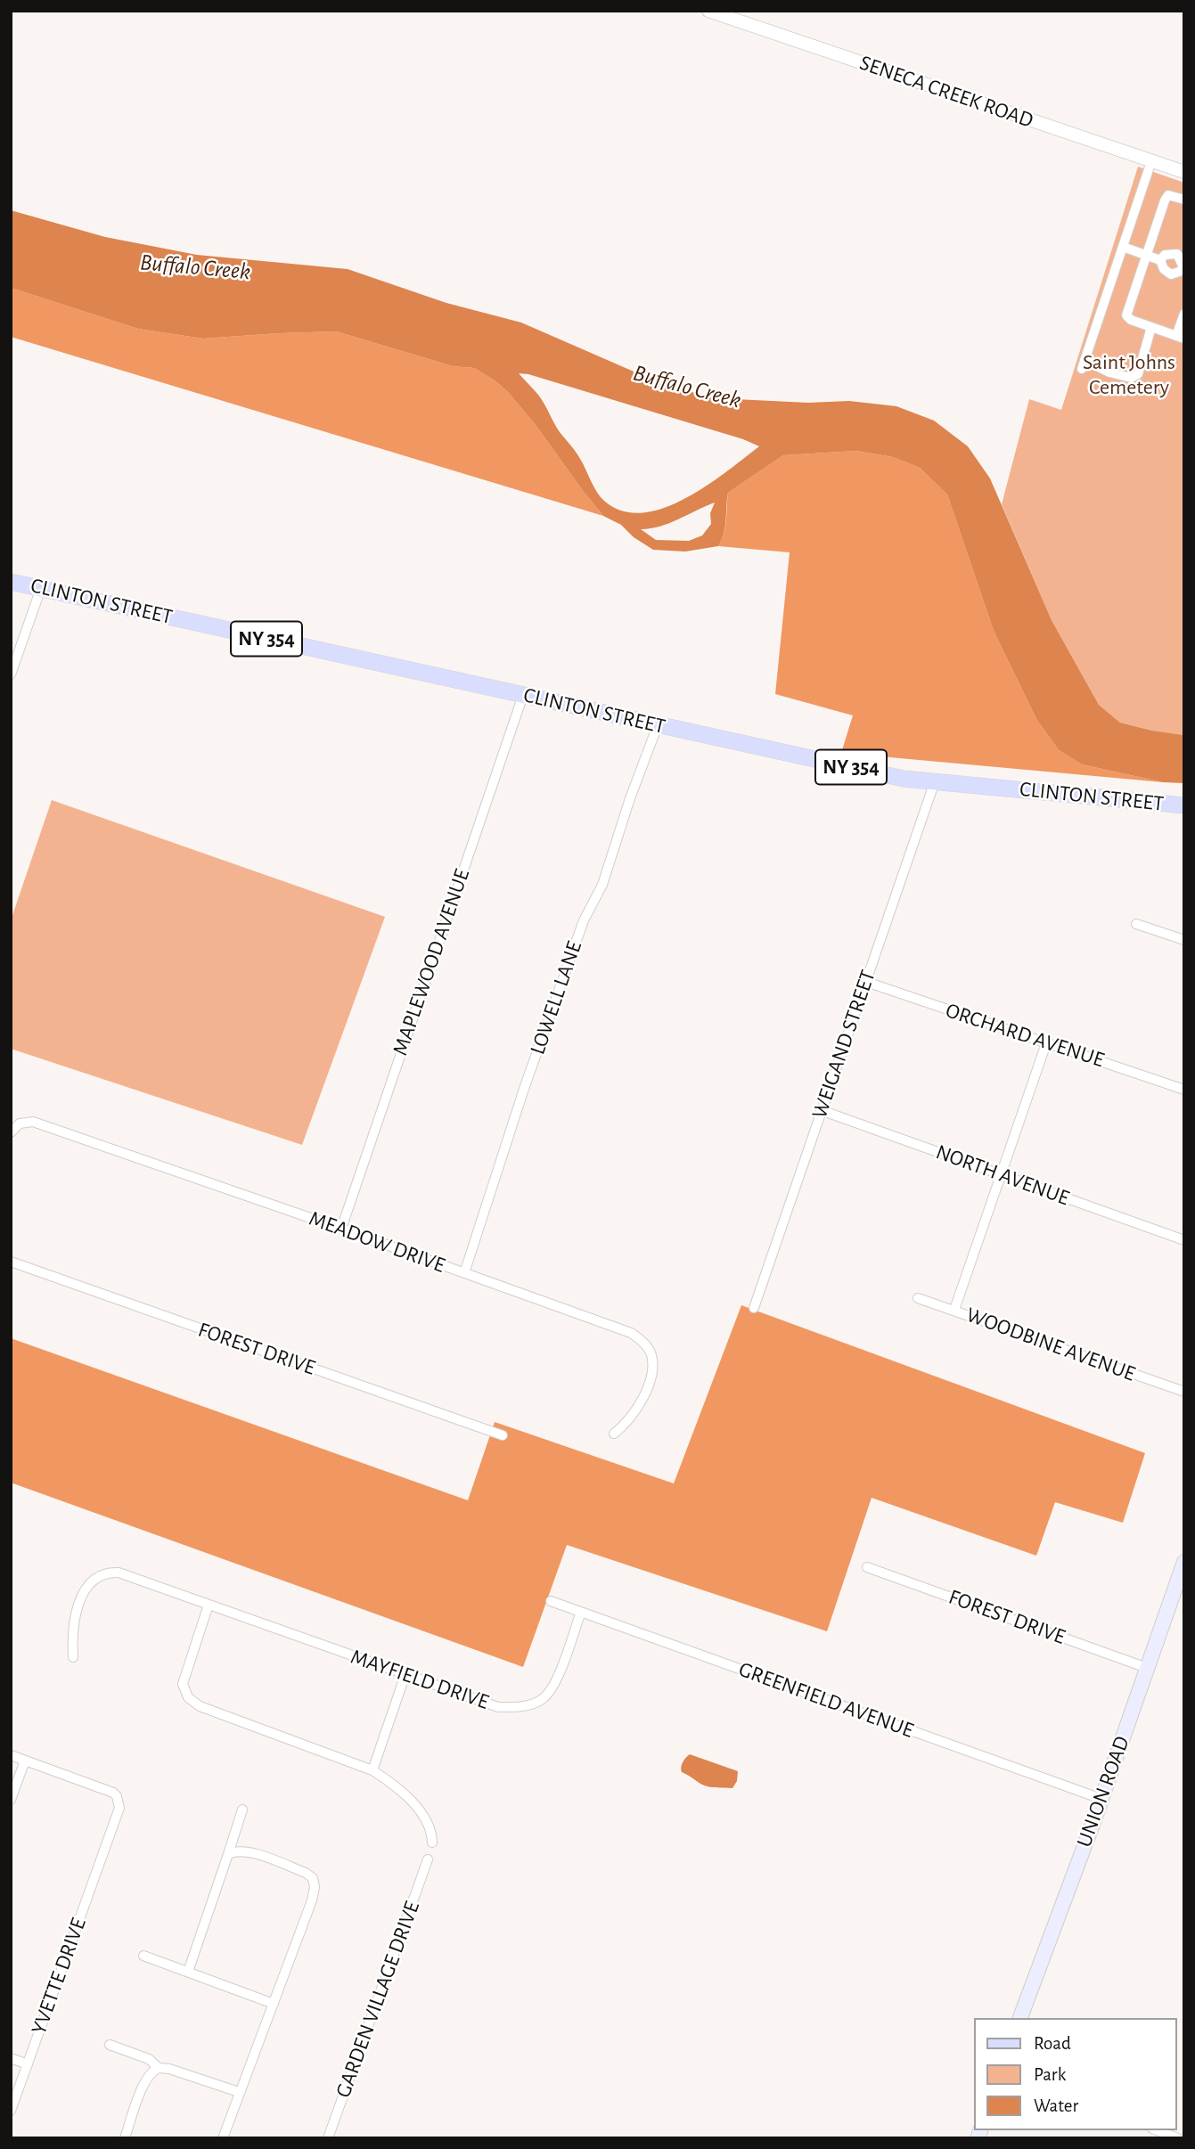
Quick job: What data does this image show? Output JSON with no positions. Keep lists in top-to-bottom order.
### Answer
{
  "streets": {
    "main road": ["CLINTON STREET", "NY 354", "UNION ROAD"],
    "street": [
      "SENECA CREEK ROAD",
      "MAPLEWOOD AVENUE",
      "LOWELL LANE",
      "ORCHARD AVENUE",
      "WEIGAND STREET",
      "NORTH AVENUE",
      "MEADOW DRIVE",
      "WOODBINE AVENUE",
      "FOREST DRIVE",
      "MAYFIELD DRIVE",
      "GREENFIELD AVENUE",
      "YVETTE DRIVE",
      "GARDEN VILLAGE DRIVE"
    ]
  },
  "crossings": [
    ["CLINTON STREET", "MAPLEWOOD AVENUE"],
    ["CLINTON STREET", "LOWELL LANE"],
    ["CLINTON STREET", "WEIGAND STREET"],
    ["MAPLEWOOD AVENUE", "MEADOW DRIVE"],
    ["LOWELL LANE", "MEADOW DRIVE"],
    ["ORCHARD AVENUE", "WEIGAND STREET"],
    ["WEIGAND STREET", "NORTH AVENUE"],
    ["FOREST DRIVE", "UNION ROAD"],
    ["MAYFIELD DRIVE", "GREENFIELD AVENUE"],
    ["GREENFIELD AVENUE", "UNION ROAD"]
  ],
  "water": ["Buffalo Creek"],
  "parks": ["Saint Johns Cemetery"],
  "legend": ["Road", "Park", "Water"]
}
